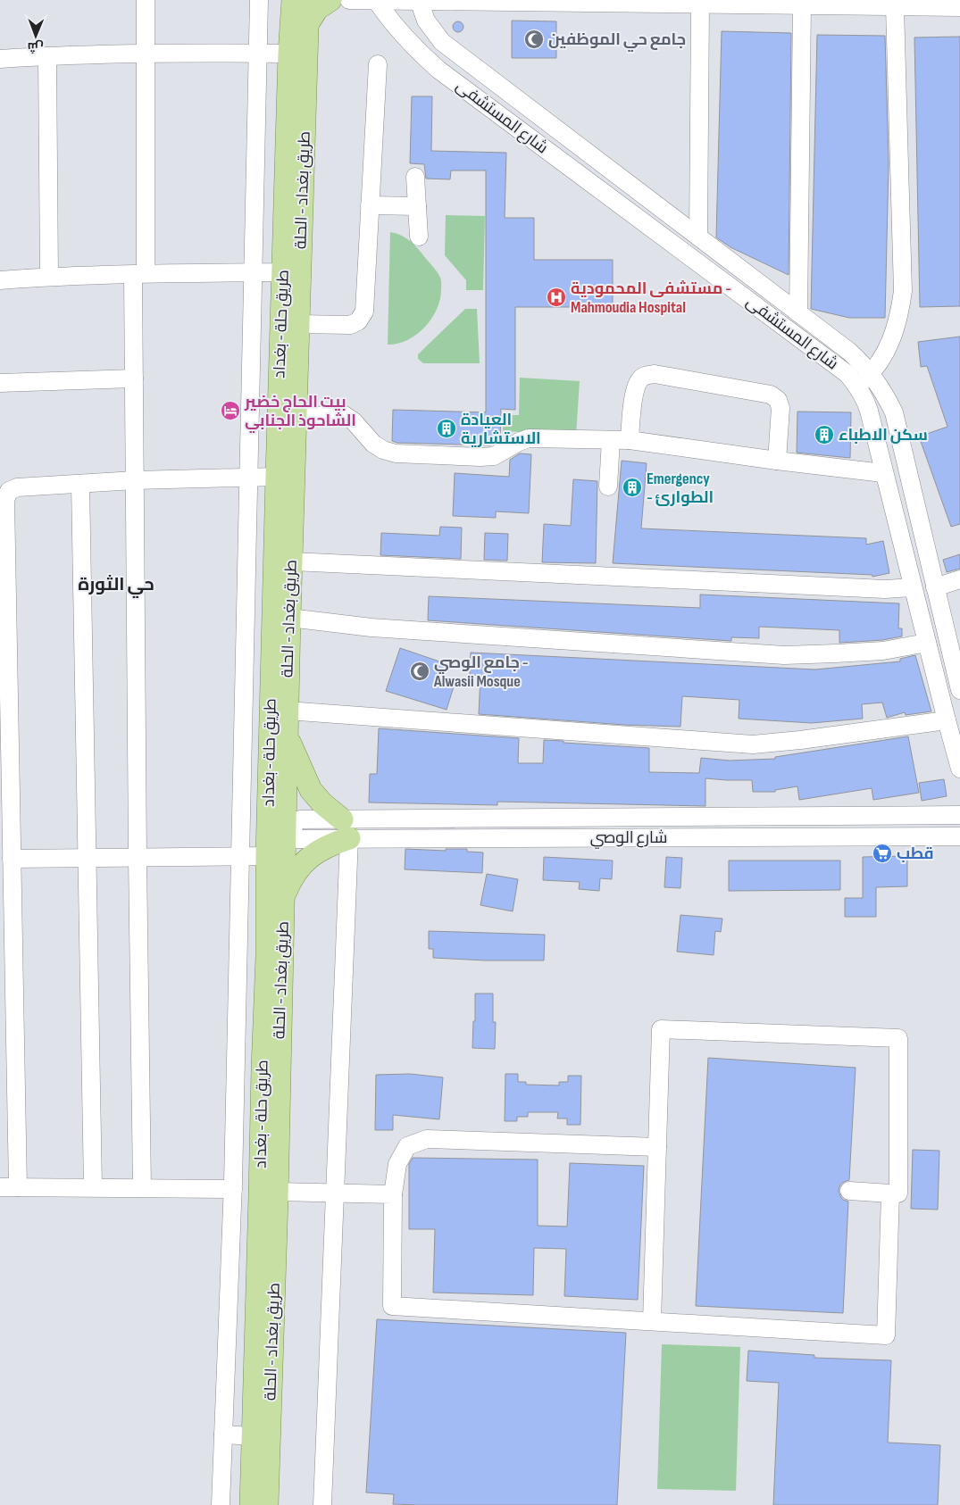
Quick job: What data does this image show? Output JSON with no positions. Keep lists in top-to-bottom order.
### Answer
{
  "streets": {
    "main road": ["طريق بغداد - الحلة", "طريق حلة - بغداد"],
    "street": ["شارع المستشفى", "شارع الوصي"]
  },
  "crossings": [
    ["طريق بغداد - الحلة", "طريق حلة - بغداد"]
  ],
  "districts": ["حي الثورة"],
  "places": {
    "mosque": ["جامع حي الموظفين", "جامع الوصي - Alwasii Mosque"],
    "hospital": ["مستشفى المحمودية - Mahmoudia Hospital"],
    "hotel": ["بيت الحاج خضير الشاحوذ الجنابي"],
    "building": ["العيادة الاستشارية", "سكن الاطباء", "Emergency - الطوارئ"],
    "supermarket": ["قطب"]
  },
  "north": "bottom"
}
